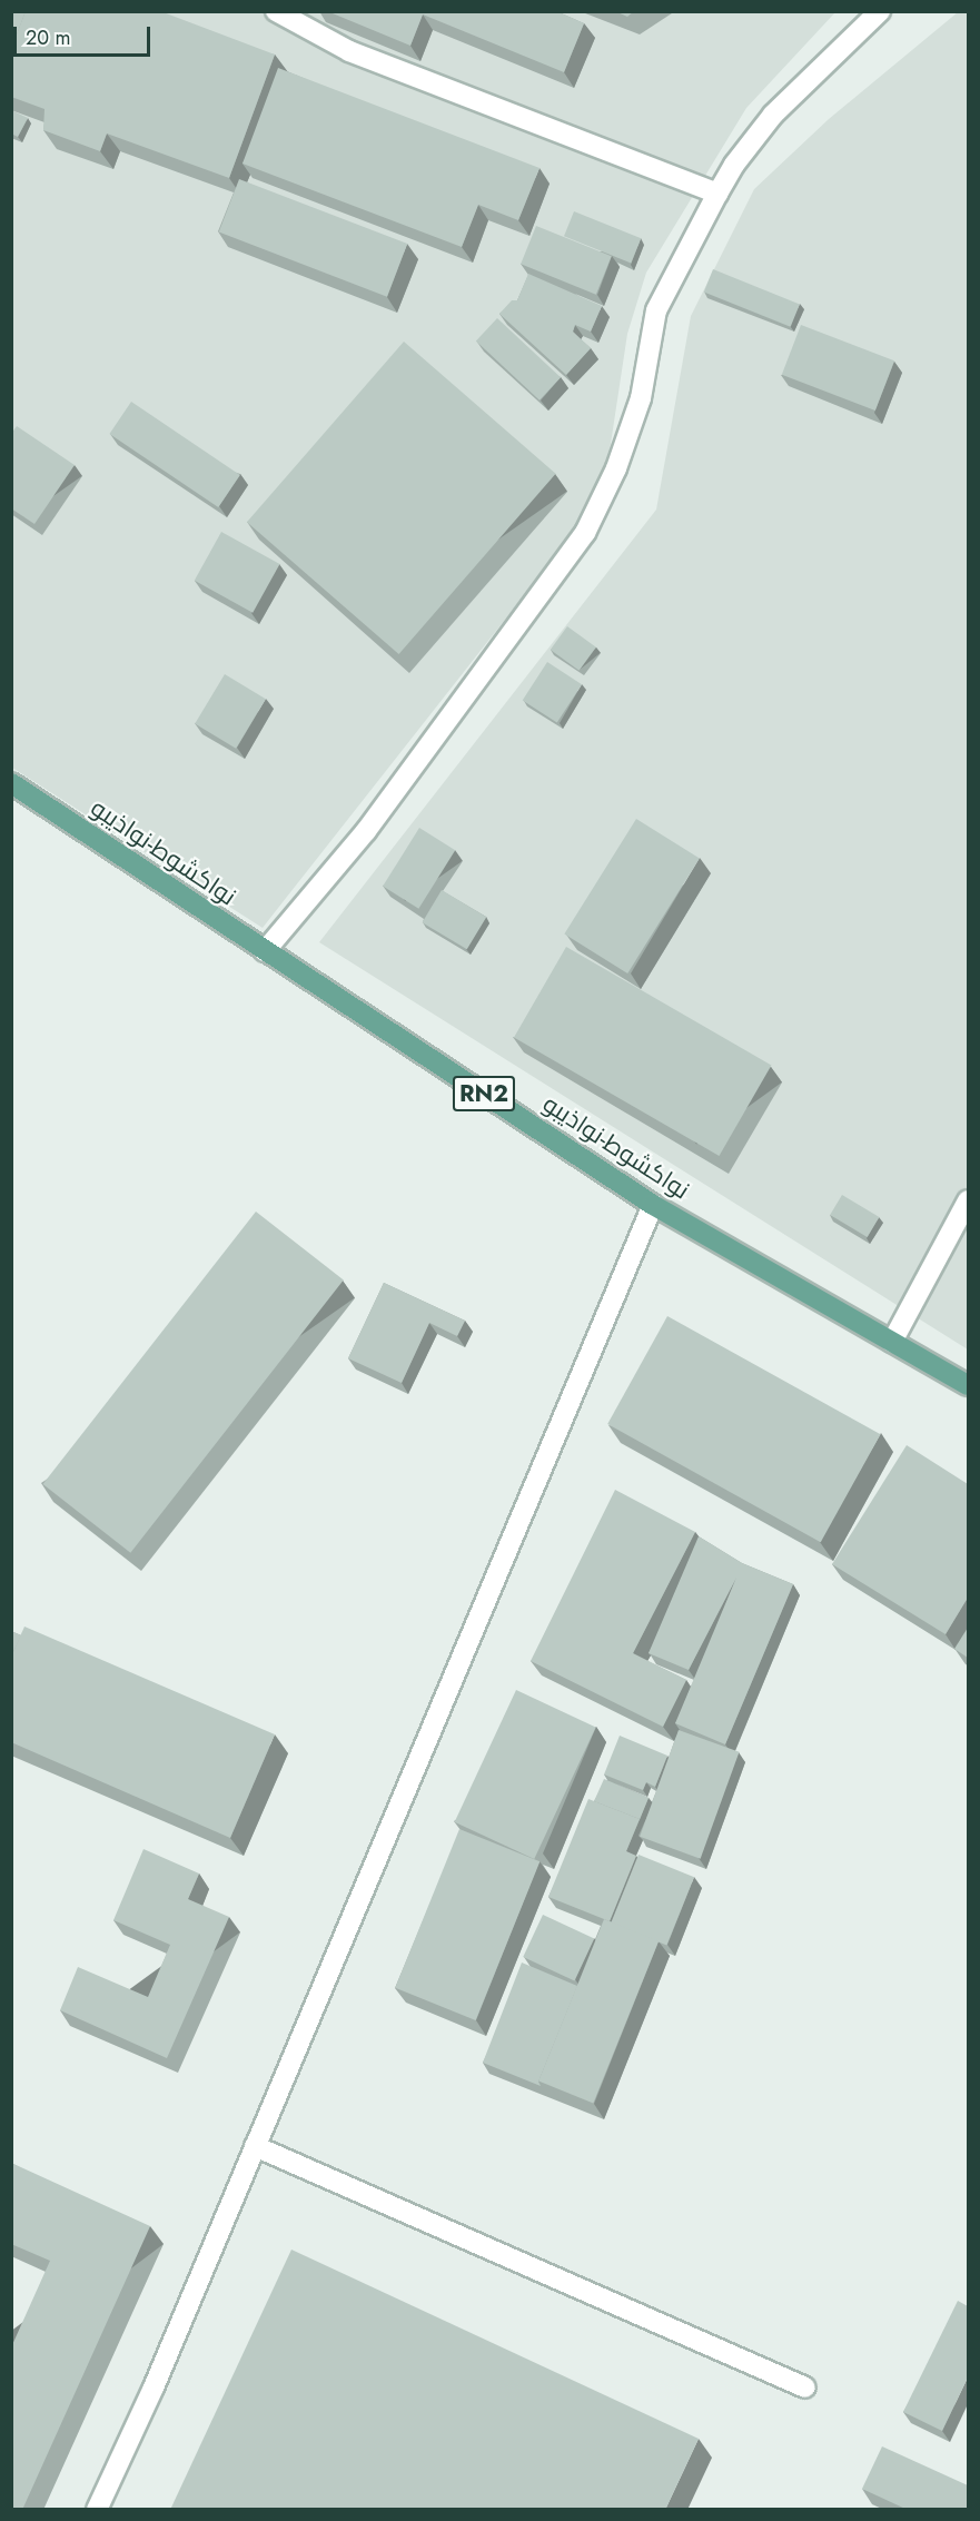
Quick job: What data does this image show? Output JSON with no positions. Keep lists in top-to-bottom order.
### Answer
{
  "streets": {
    "main road": ["نواكشوط-نواذيبو", "RN2"]
  },
  "scale_bar": "20 m"
}
